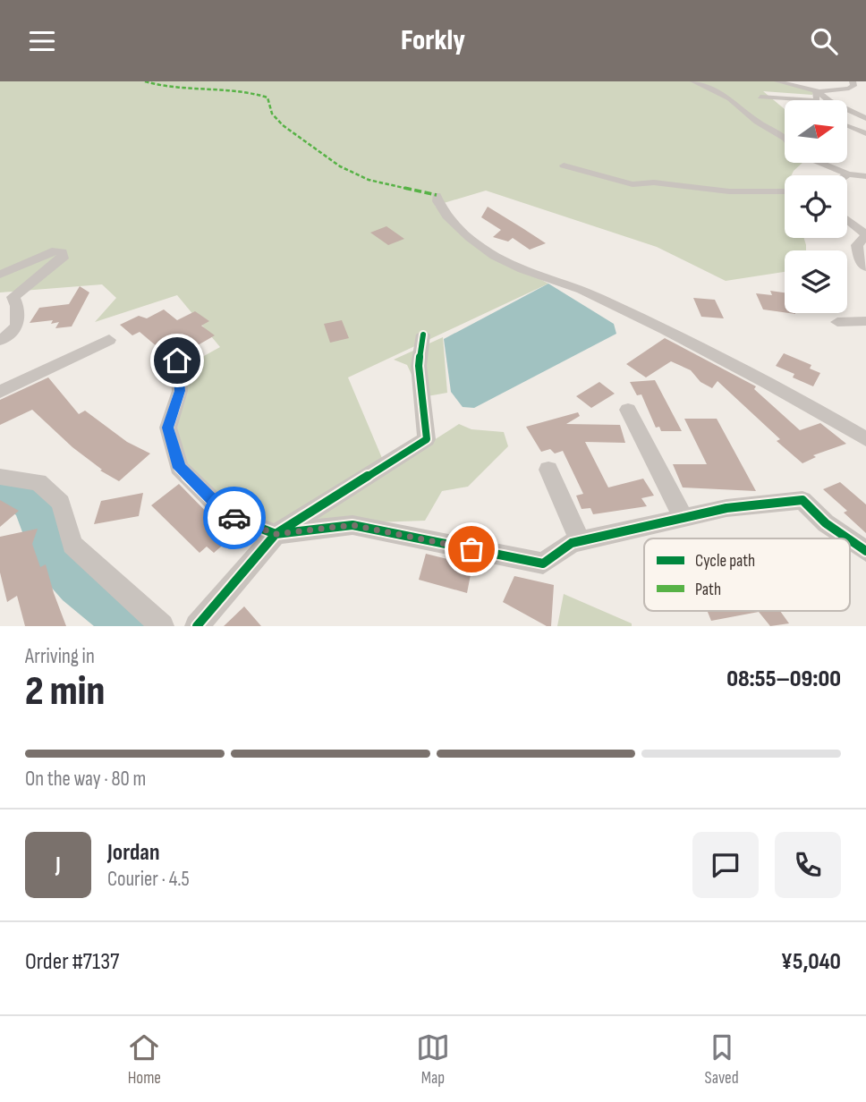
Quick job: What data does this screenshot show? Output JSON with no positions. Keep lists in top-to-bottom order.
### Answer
{
  "legend": ["Cycle path", "Path"],
  "north": "right",
  "page": {
    "header": "Forkly",
    "heading": ["2 min", "Arriving in", "08:55–09:00"],
    "panel": [
      "Jordan",
      "Courier · 4.5",
      "Order #7137",
      "¥5,040"
    ],
    "bar": "On the way · 80 m",
    "round": "J",
    "tabs": ["Home", "Map", "Saved"]
  }
}
